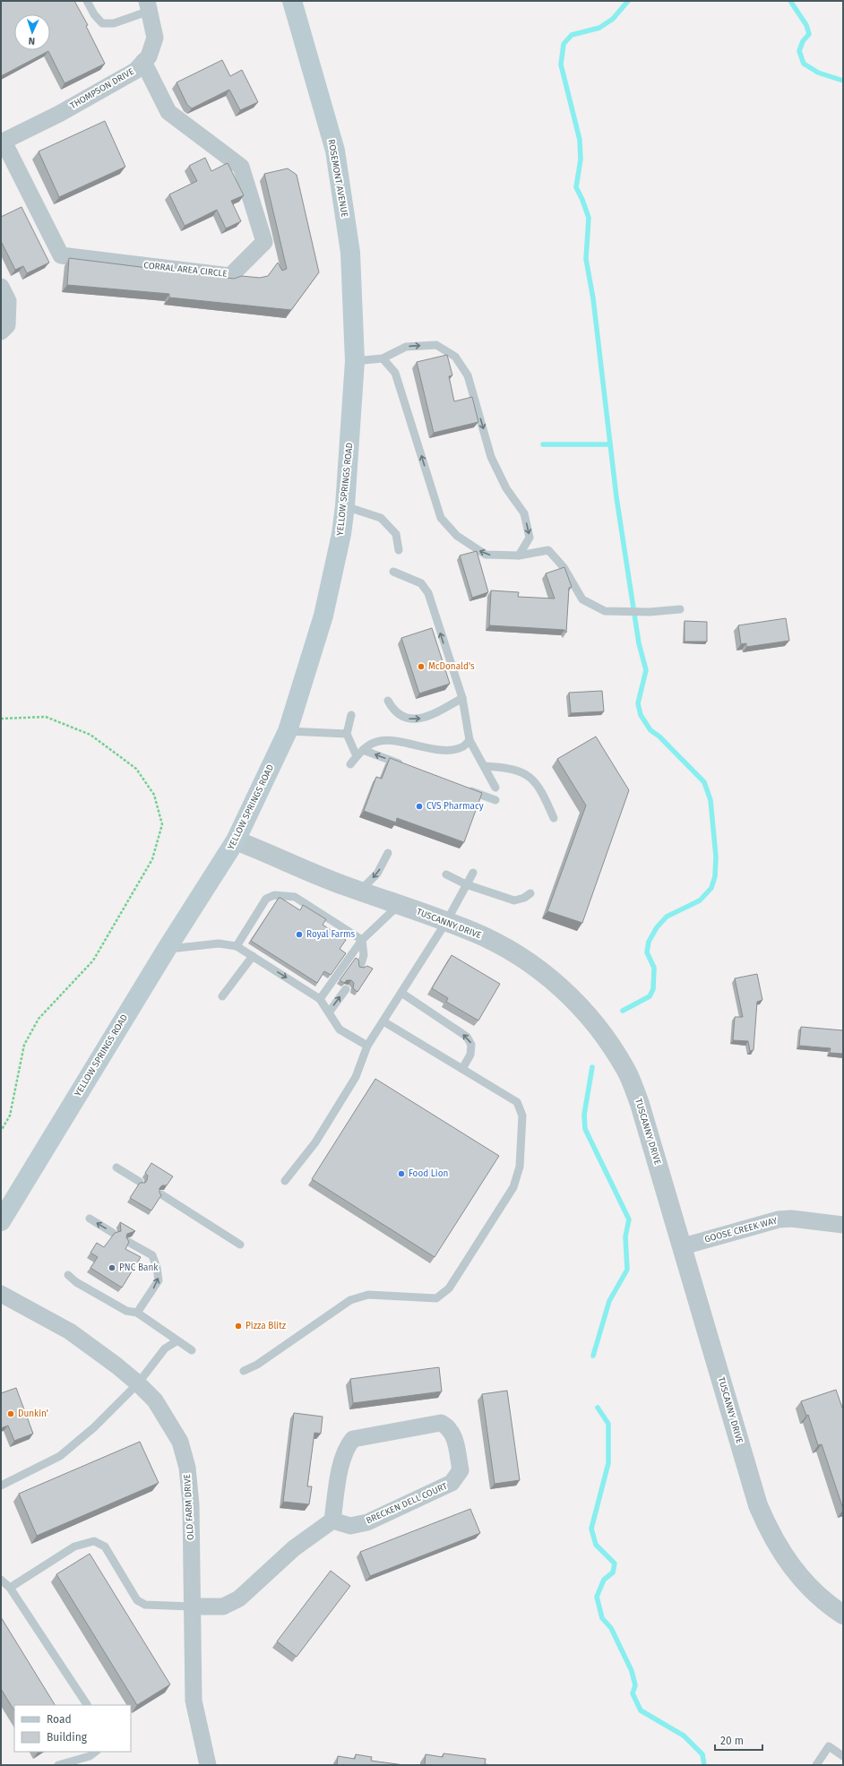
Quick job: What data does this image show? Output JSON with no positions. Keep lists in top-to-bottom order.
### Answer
{
  "streets": {
    "main road": ["ROSEMONT AVENUE", "YELLOW SPRINGS ROAD"],
    "street": [
      "THOMPSON DRIVE",
      "CORRAL AREA CIRCLE",
      "TUSCANNY DRIVE",
      "GOOSE CREEK WAY",
      "BRECKEN DELL COURT",
      "OLD FARM DRIVE"
    ]
  },
  "crossings": [
    ["THOMPSON DRIVE", "CORRAL AREA CIRCLE"],
    ["ROSEMONT AVENUE", "YELLOW SPRINGS ROAD"],
    ["YELLOW SPRINGS ROAD", "TUSCANNY DRIVE"],
    ["TUSCANNY DRIVE", "GOOSE CREEK WAY"]
  ],
  "places": [
    "McDonald's",
    "CVS Pharmacy",
    "Royal Farms",
    "Food Lion",
    "PNC Bank",
    "Pizza Blitz",
    "Dunkin'"
  ],
  "legend": ["Road", "Building"],
  "scale_bar": "20 m",
  "north": "bottom"
}
